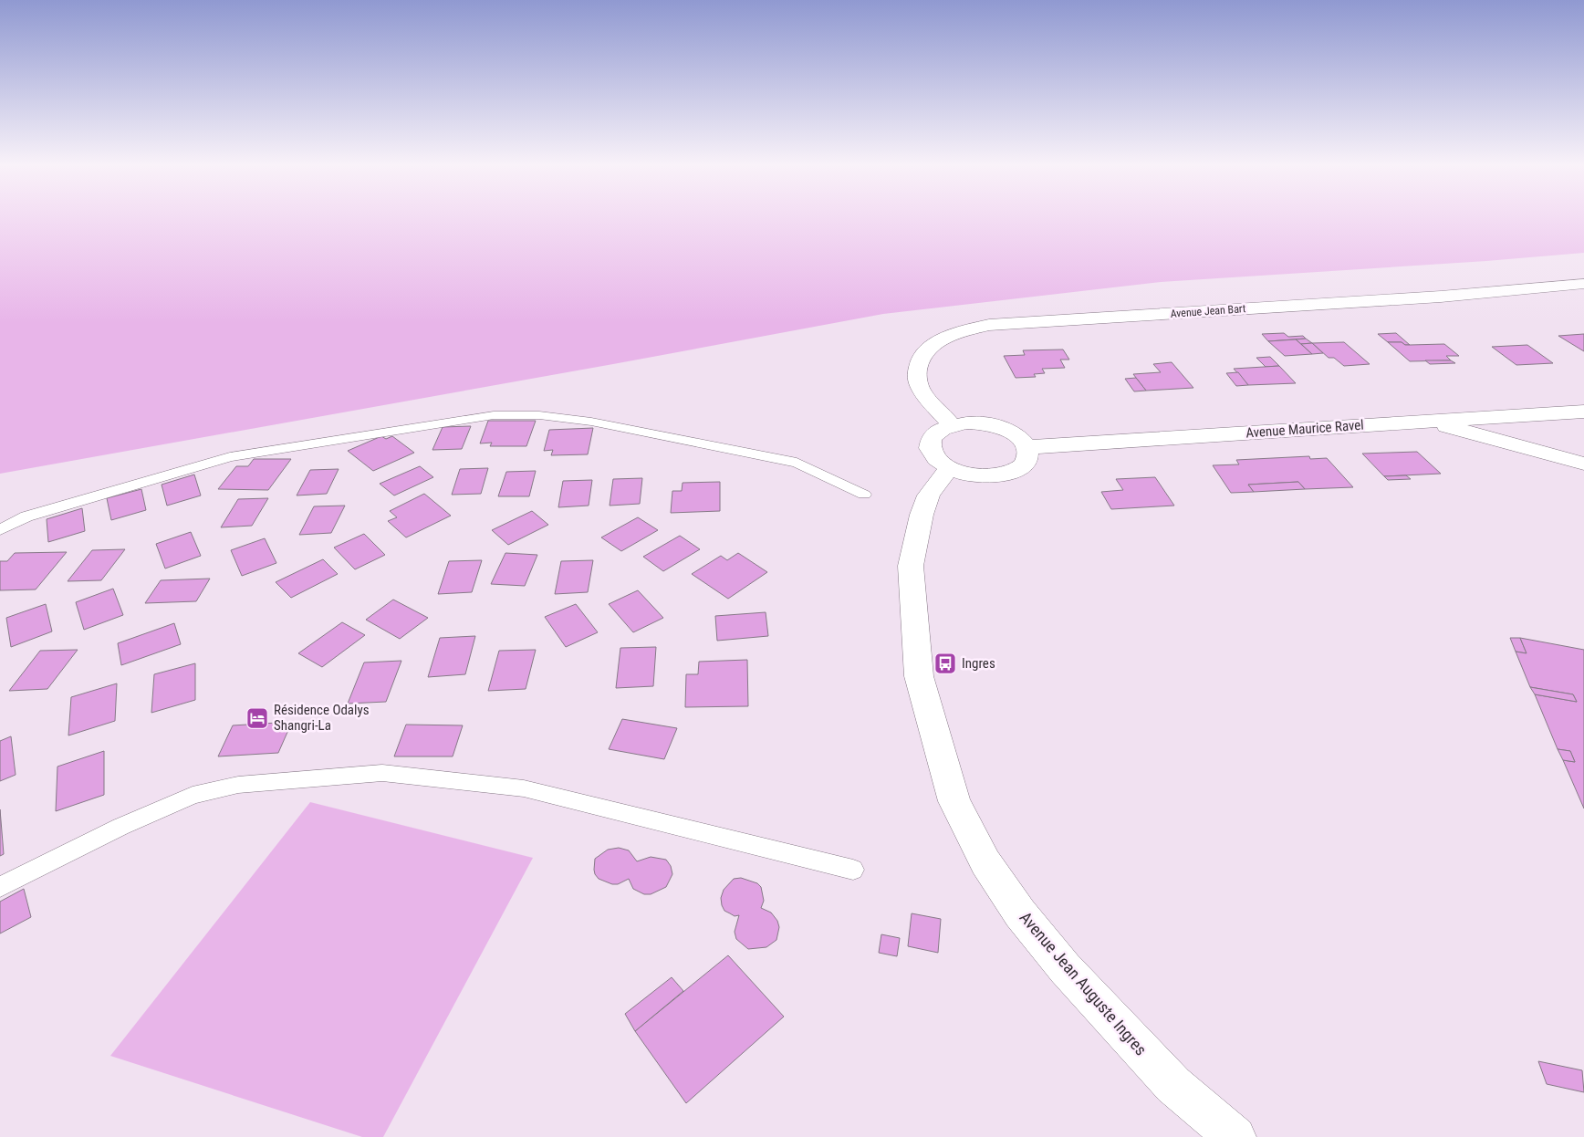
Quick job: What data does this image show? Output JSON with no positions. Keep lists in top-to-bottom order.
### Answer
{
  "streets": {
    "street": ["Avenue Jean Bart", "Avenue Maurice Ravel", "Avenue Jean Auguste Ingres"]
  },
  "places": {
    "bus stop": ["Ingres"],
    "hotel": ["Résidence Odalys Shangri-La"]
  }
}
